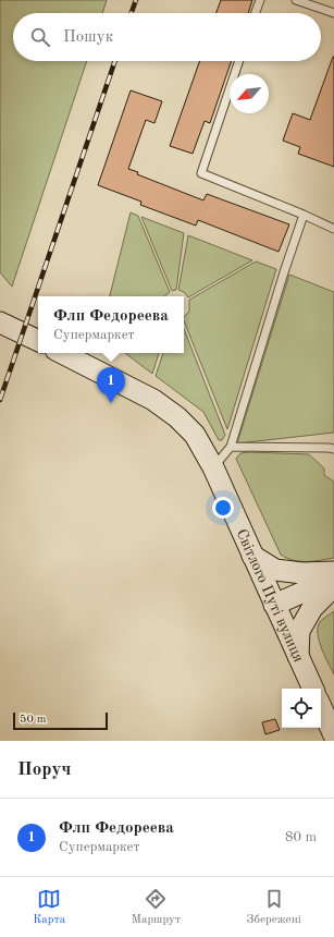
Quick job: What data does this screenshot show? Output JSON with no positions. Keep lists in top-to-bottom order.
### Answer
{
  "streets": {
    "main road": ["Світлого Путі вулиця"]
  },
  "scale_bar": "50 m",
  "north": "bottom left",
  "page": {
    "search": "Пошук",
    "popup": ["Флп Федореева", "Супермаркет"],
    "pins": "1",
    "scale": "50 m",
    "heading": "Поруч",
    "list": [
      {
        "mark": "1",
        "name": "Флп Федореева",
        "note": "Супермаркет",
        "value": "80 m"
      }
    ],
    "nav": ["Карта", "Маршрут", "Збережені"]
  }
}
